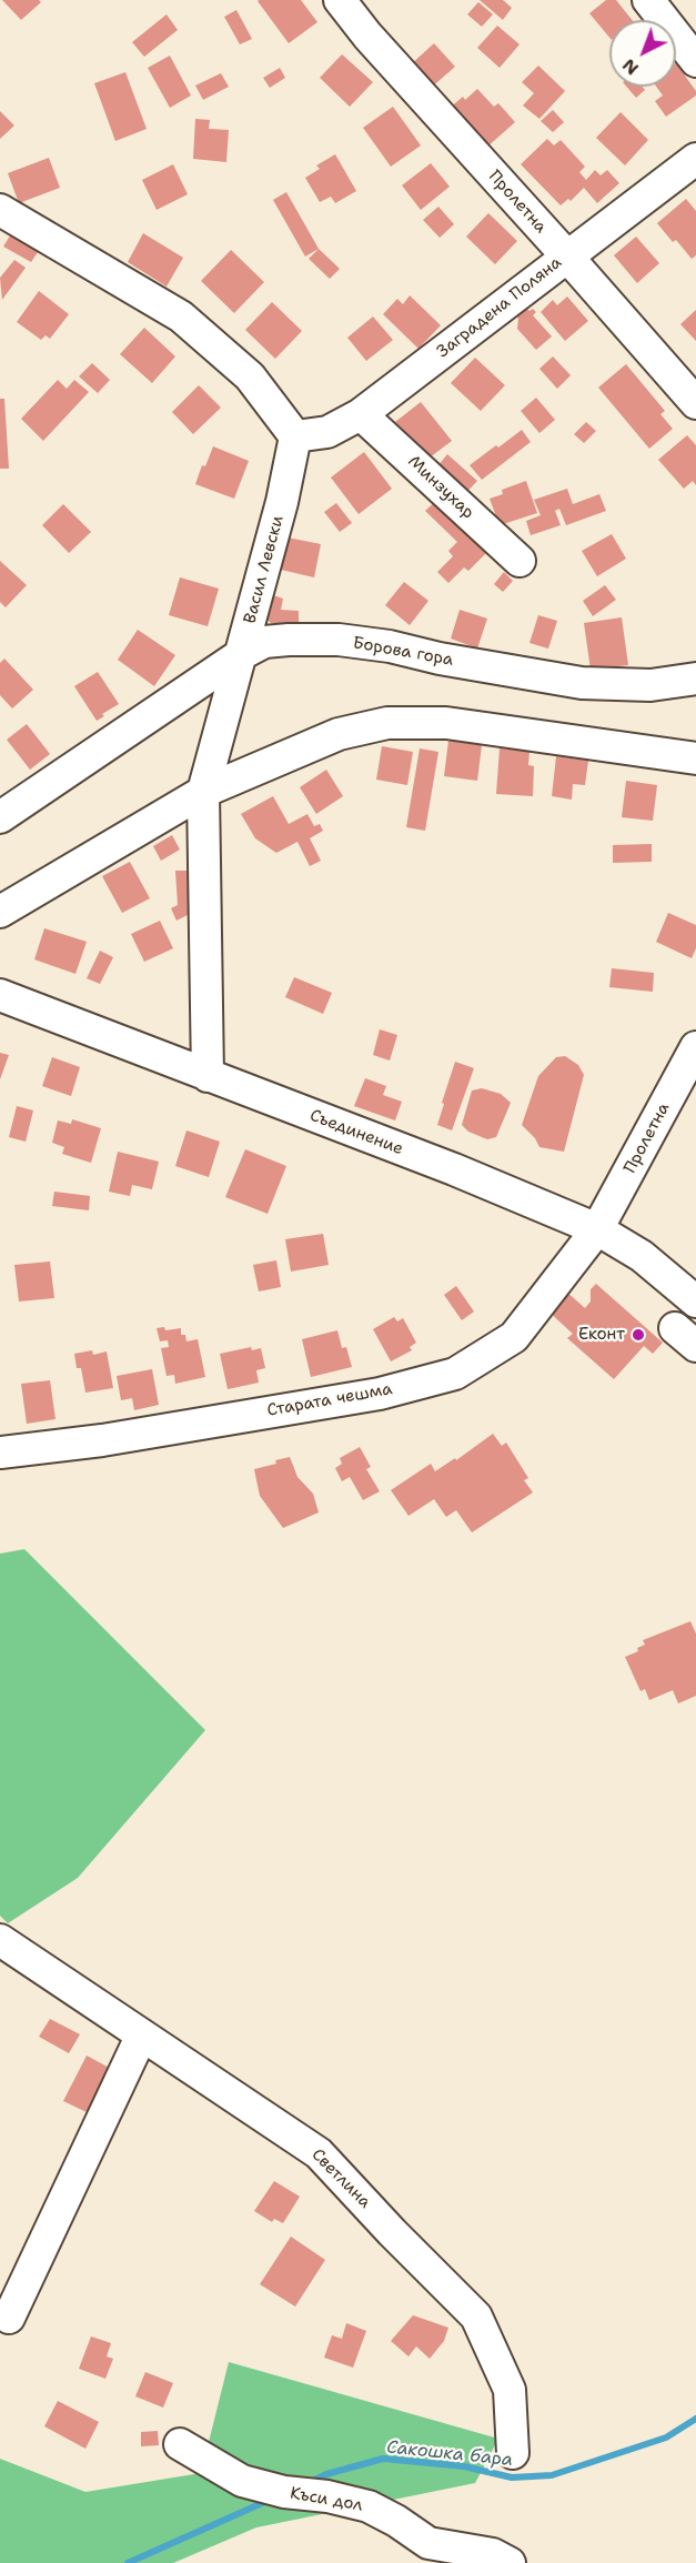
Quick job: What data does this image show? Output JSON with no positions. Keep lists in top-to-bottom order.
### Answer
{
  "streets": {
    "street": [
      "Пролетна",
      "Заградена Поляна",
      "Минзухар",
      "Васил Левски",
      "Борова гора",
      "Съединение",
      "Старата чешма",
      "Светлина",
      "Къси дол"
    ]
  },
  "crossings": [
    ["Пролетна", "Заградена Поляна"],
    ["Пролетна", "Съединение"],
    ["Пролетна", "Старата чешма"],
    ["Заградена Поляна", "Минзухар"],
    ["Заградена Поляна", "Васил Левски"],
    ["Васил Левски", "Борова гора"],
    ["Васил Левски", "Съединение"],
    ["Съединение", "Старата чешма"]
  ],
  "water": ["Сакошка бара"],
  "places": ["Еконт"],
  "north": "bottom left"
}
